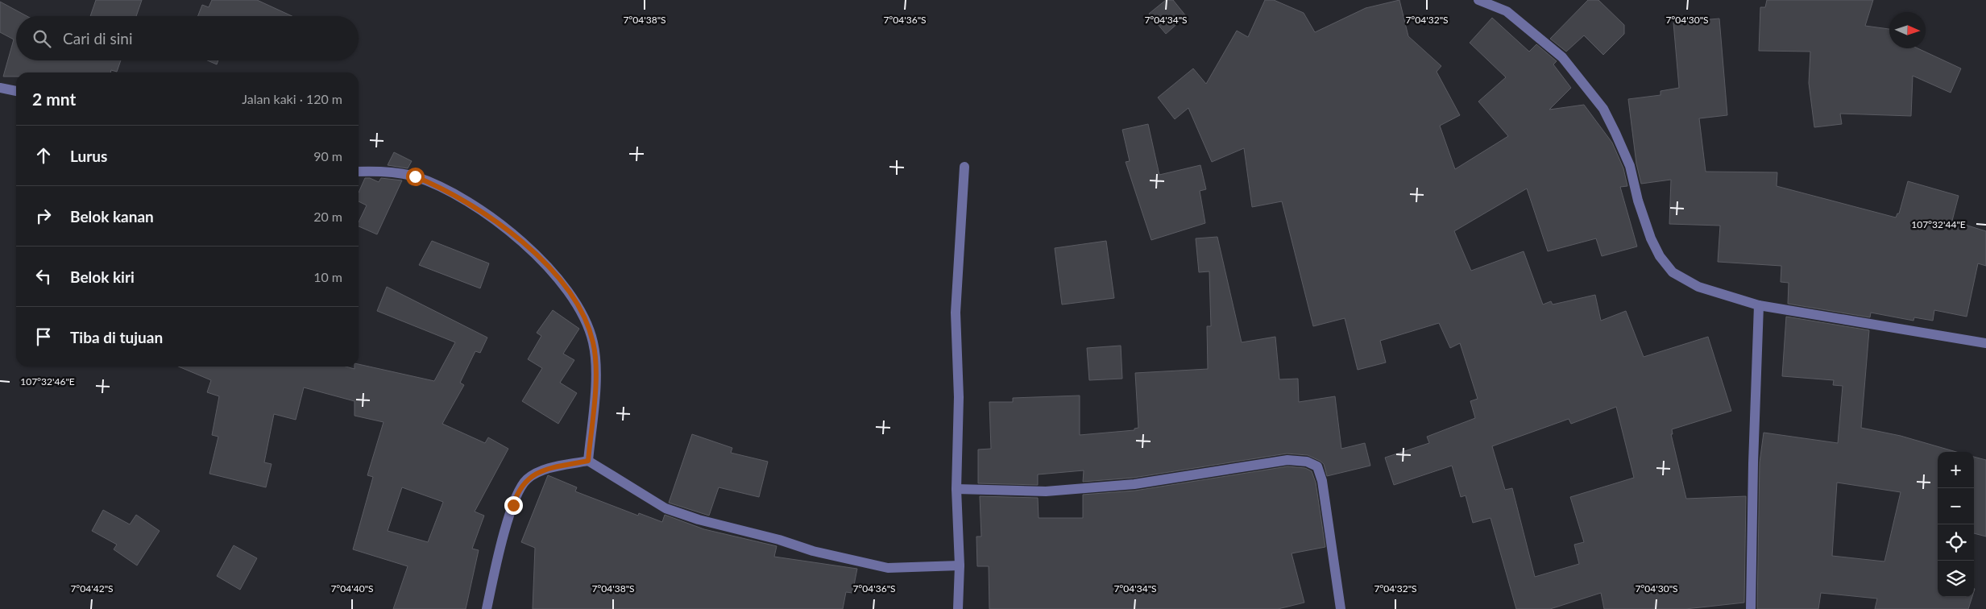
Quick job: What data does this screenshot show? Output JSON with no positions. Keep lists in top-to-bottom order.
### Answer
{
  "north": "right",
  "page": {
    "search": "Cari di sini",
    "heading": ["2 mnt", "Jalan kaki · 120 m"],
    "list": [
      ["Lurus", "90 m"],
      ["Belok kanan", "20 m"],
      ["Belok kiri", "10 m"],
      "Tiba di tujuan"
    ],
    "map_buttons": ["+", "−"]
  },
  "coordinates": [
    "7°04'38\"S",
    "7°04'36\"S",
    "7°04'34\"S",
    "7°04'32\"S",
    "7°04'30\"S",
    "107°32'44\"E",
    "107°32'46\"E",
    "7°04'42\"S",
    "7°04'40\"S"
  ]
}
